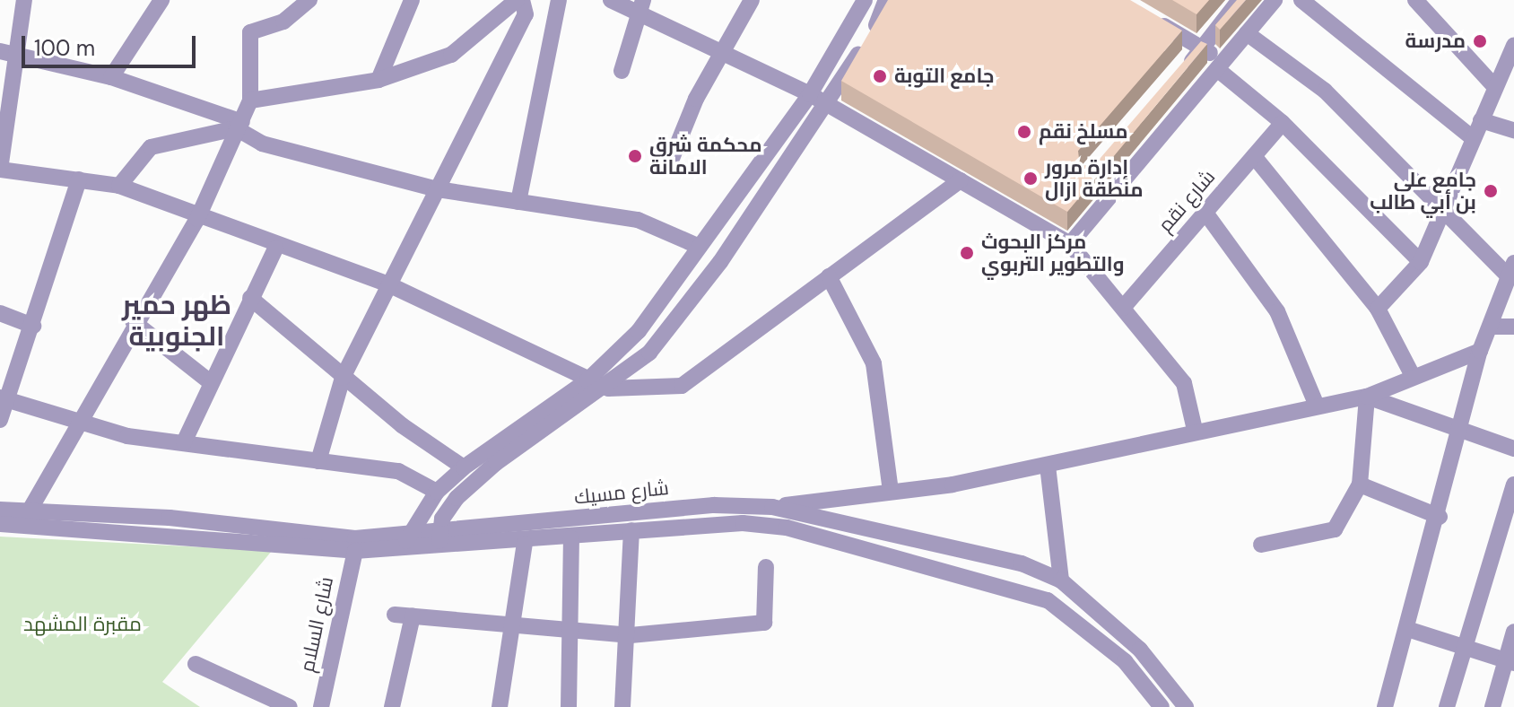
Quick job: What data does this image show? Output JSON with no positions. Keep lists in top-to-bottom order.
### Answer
{
  "streets": {
    "street": ["شارع نقم", "شارع مسيك", "شارع السلام"]
  },
  "crossings": [
    ["شارع مسيك", "شارع السلام"]
  ],
  "districts": ["ظهر حمير الجنوبية"],
  "parks": ["مقبرة المشهد"],
  "places": [
    "مدرسة",
    "جامع التوبة",
    "مسلخ نقم",
    "محكمة شرق الامانة",
    "إدارة مرور منطقة ازال",
    "جامع علي بن أبي طالب",
    "مركز البحوث والتطوير التربوي"
  ],
  "scale_bar": "100 m"
}
